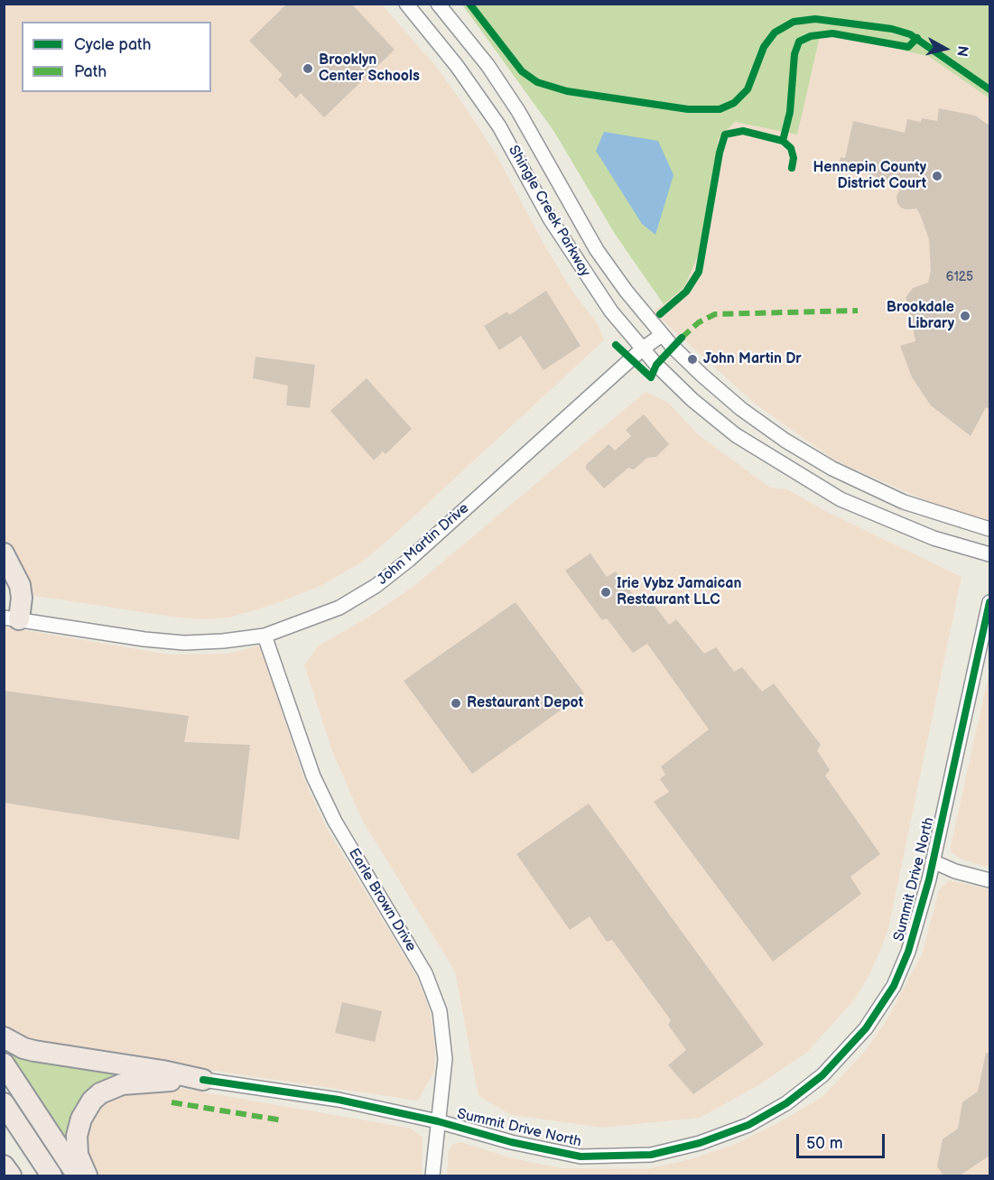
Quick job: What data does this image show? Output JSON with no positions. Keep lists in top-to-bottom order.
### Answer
{
  "streets": {
    "street": [
      "Shingle Creek Parkway",
      "John Martin Drive",
      "Summit Drive North",
      "Earle Brown Drive"
    ]
  },
  "crossings": [
    ["Shingle Creek Parkway", "John Martin Drive"],
    ["John Martin Drive", "Earle Brown Drive"],
    ["Summit Drive North", "Earle Brown Drive"]
  ],
  "places": [
    "Brooklyn Center Schools",
    "Hennepin County District Court",
    "Brookdale Library",
    "John Martin Dr",
    "Irie Vybz Jamaican Restaurant LLC",
    "Restaurant Depot"
  ],
  "house_numbers": ["6125"],
  "legend": ["Cycle path", "Path"],
  "scale_bar": "50 m",
  "north": "right"
}
